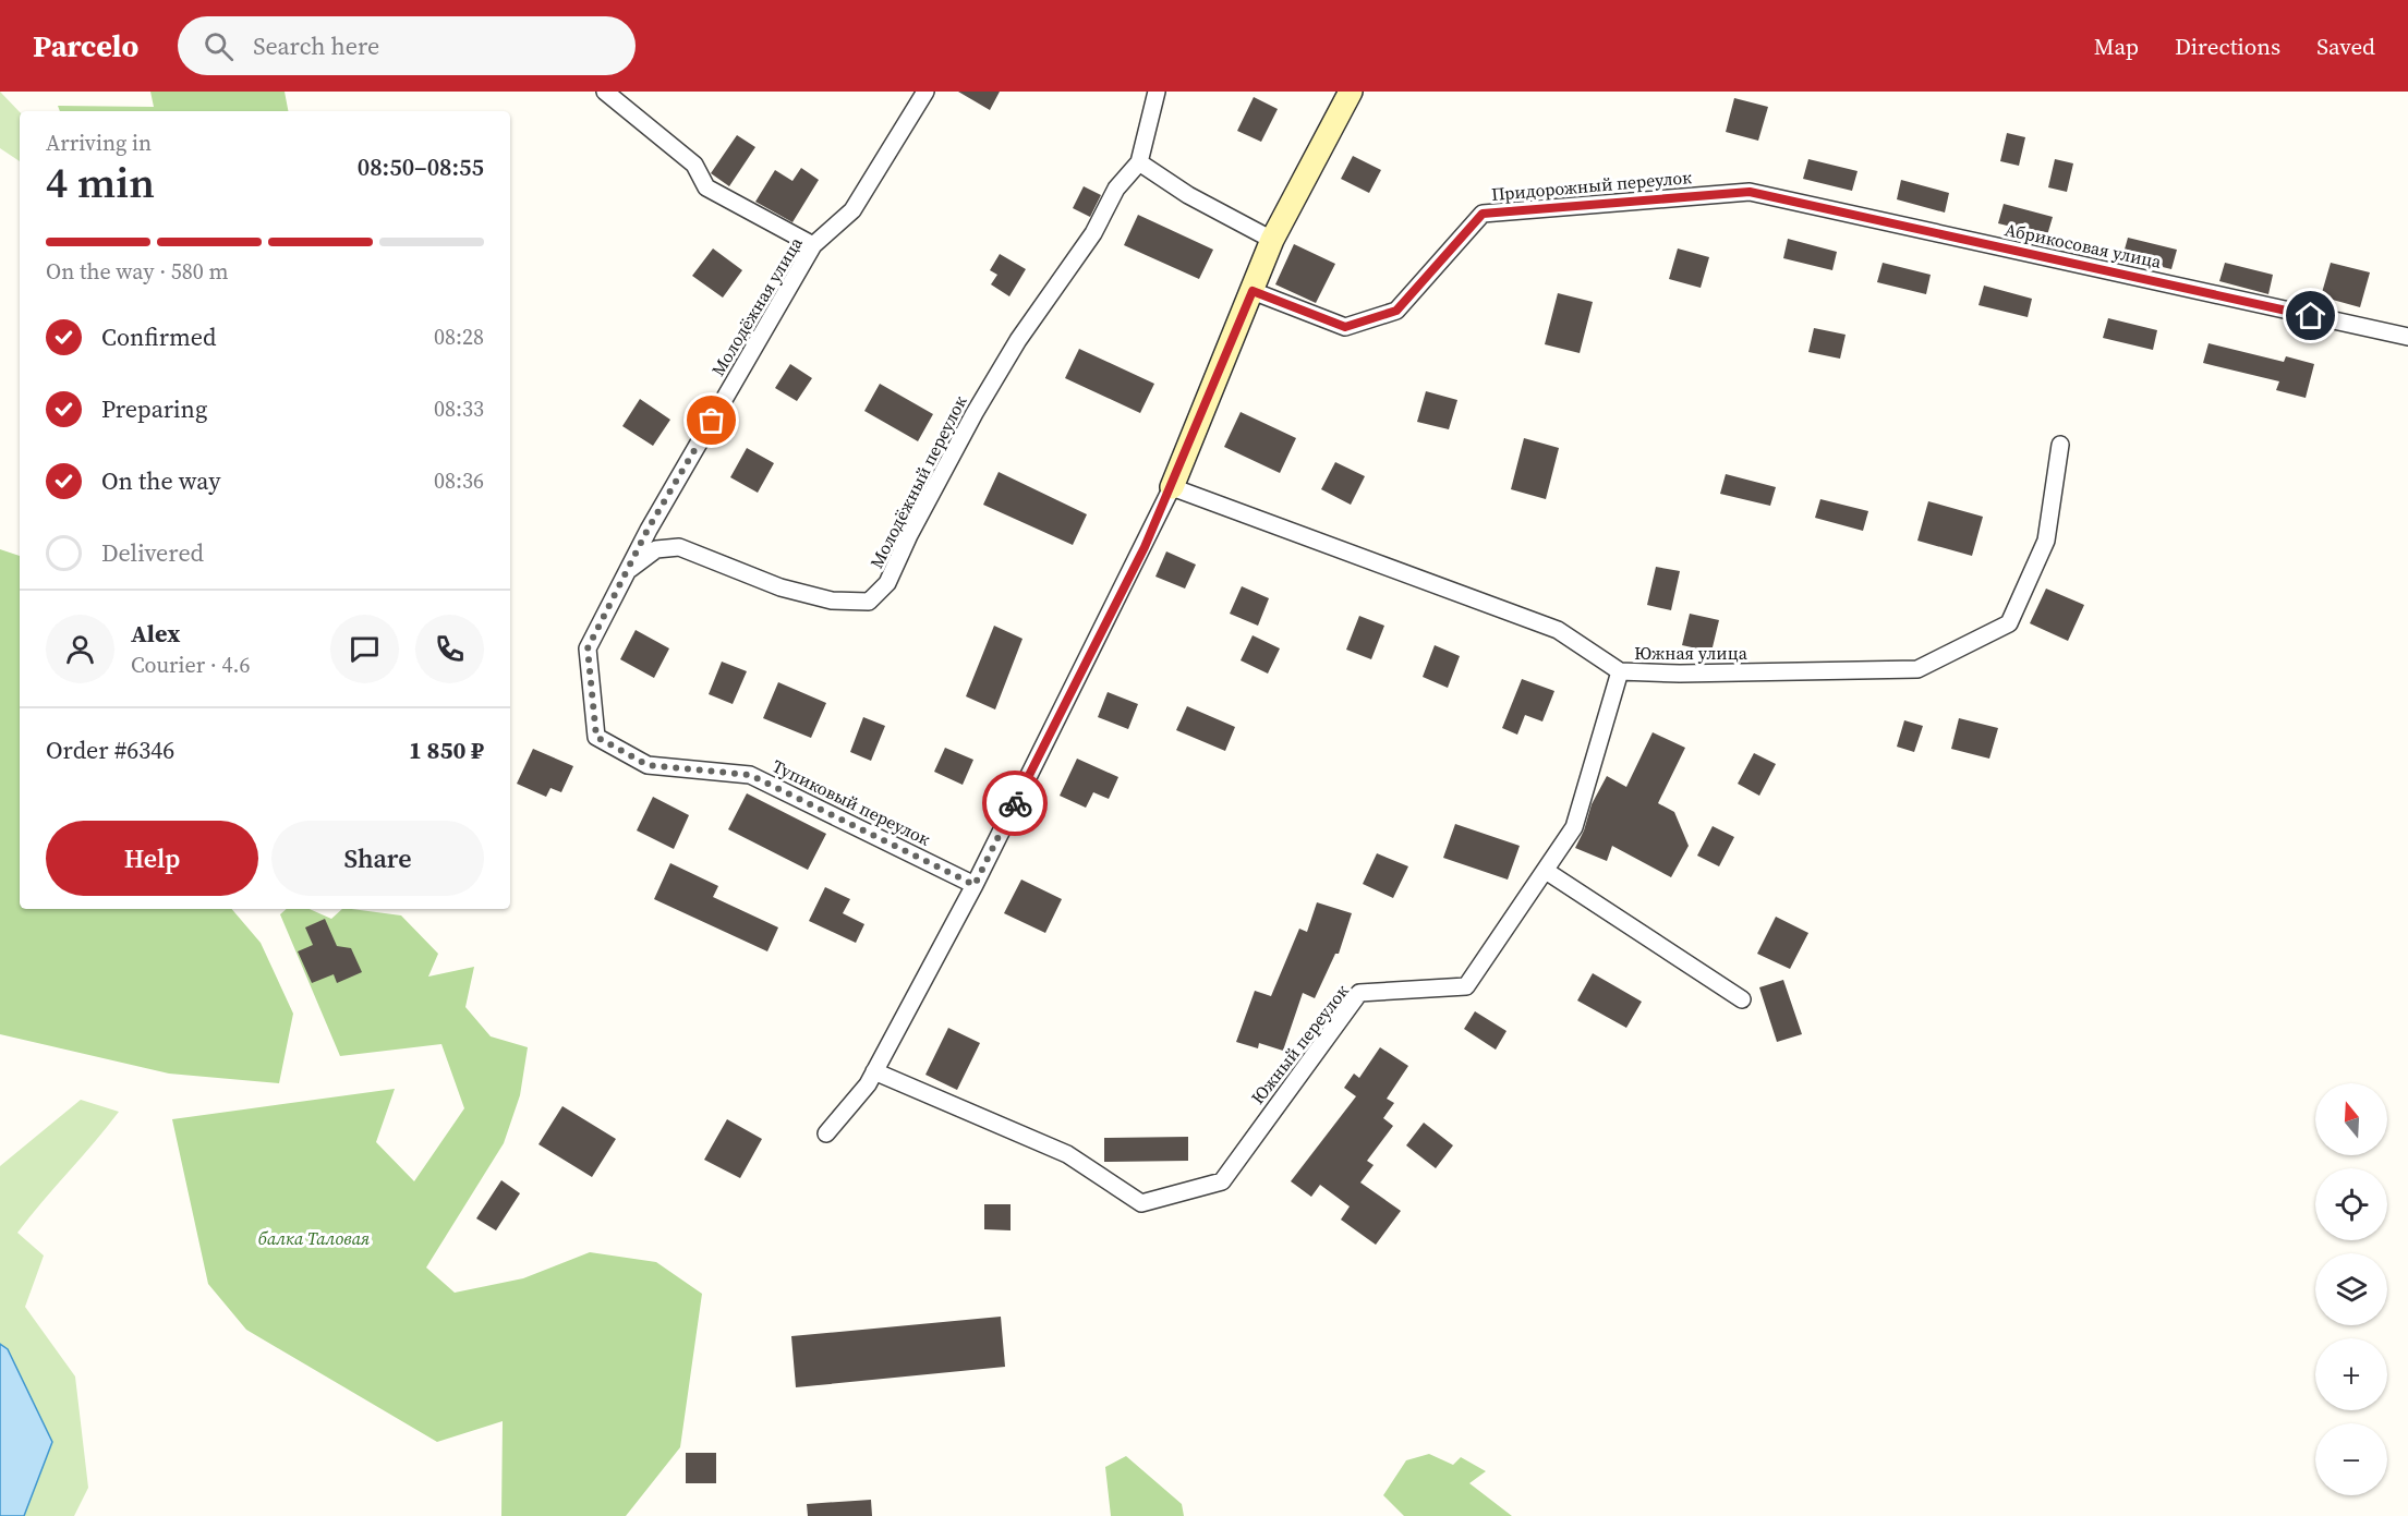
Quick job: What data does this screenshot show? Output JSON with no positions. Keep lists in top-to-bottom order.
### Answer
{
  "streets": {
    "street": [
      "Придорожный переулок",
      "Абрикосовая улица",
      "Молодёжная улица",
      "Молодёжный переулок",
      "Южная улица",
      "Тупиковый переулок",
      "Южный переулок"
    ]
  },
  "crossings": [
    ["Придорожный переулок", "Абрикосовая улица"],
    ["Молодёжная улица", "Молодёжный переулок"],
    ["Молодёжная улица", "Тупиковый переулок"],
    ["Южная улица", "Южный переулок"]
  ],
  "parks": ["балка Таловая"],
  "north": "top",
  "page": {
    "header": "Parcelo",
    "search": "Search here",
    "nav": ["Map", "Directions", "Saved"],
    "heading": ["4 min", "Arriving in", "08:50–08:55"],
    "panel": [
      "Alex",
      "Courier · 4.6",
      "Order #6346",
      "1 850 ₽"
    ],
    "bar": "On the way · 580 m",
    "list": [
      ["Confirmed", "08:28"],
      ["Preparing", "08:33"],
      ["On the way", "08:36"],
      "Delivered"
    ],
    "buttons": ["Help", "Share"],
    "map_buttons": ["+", "−"]
  }
}
